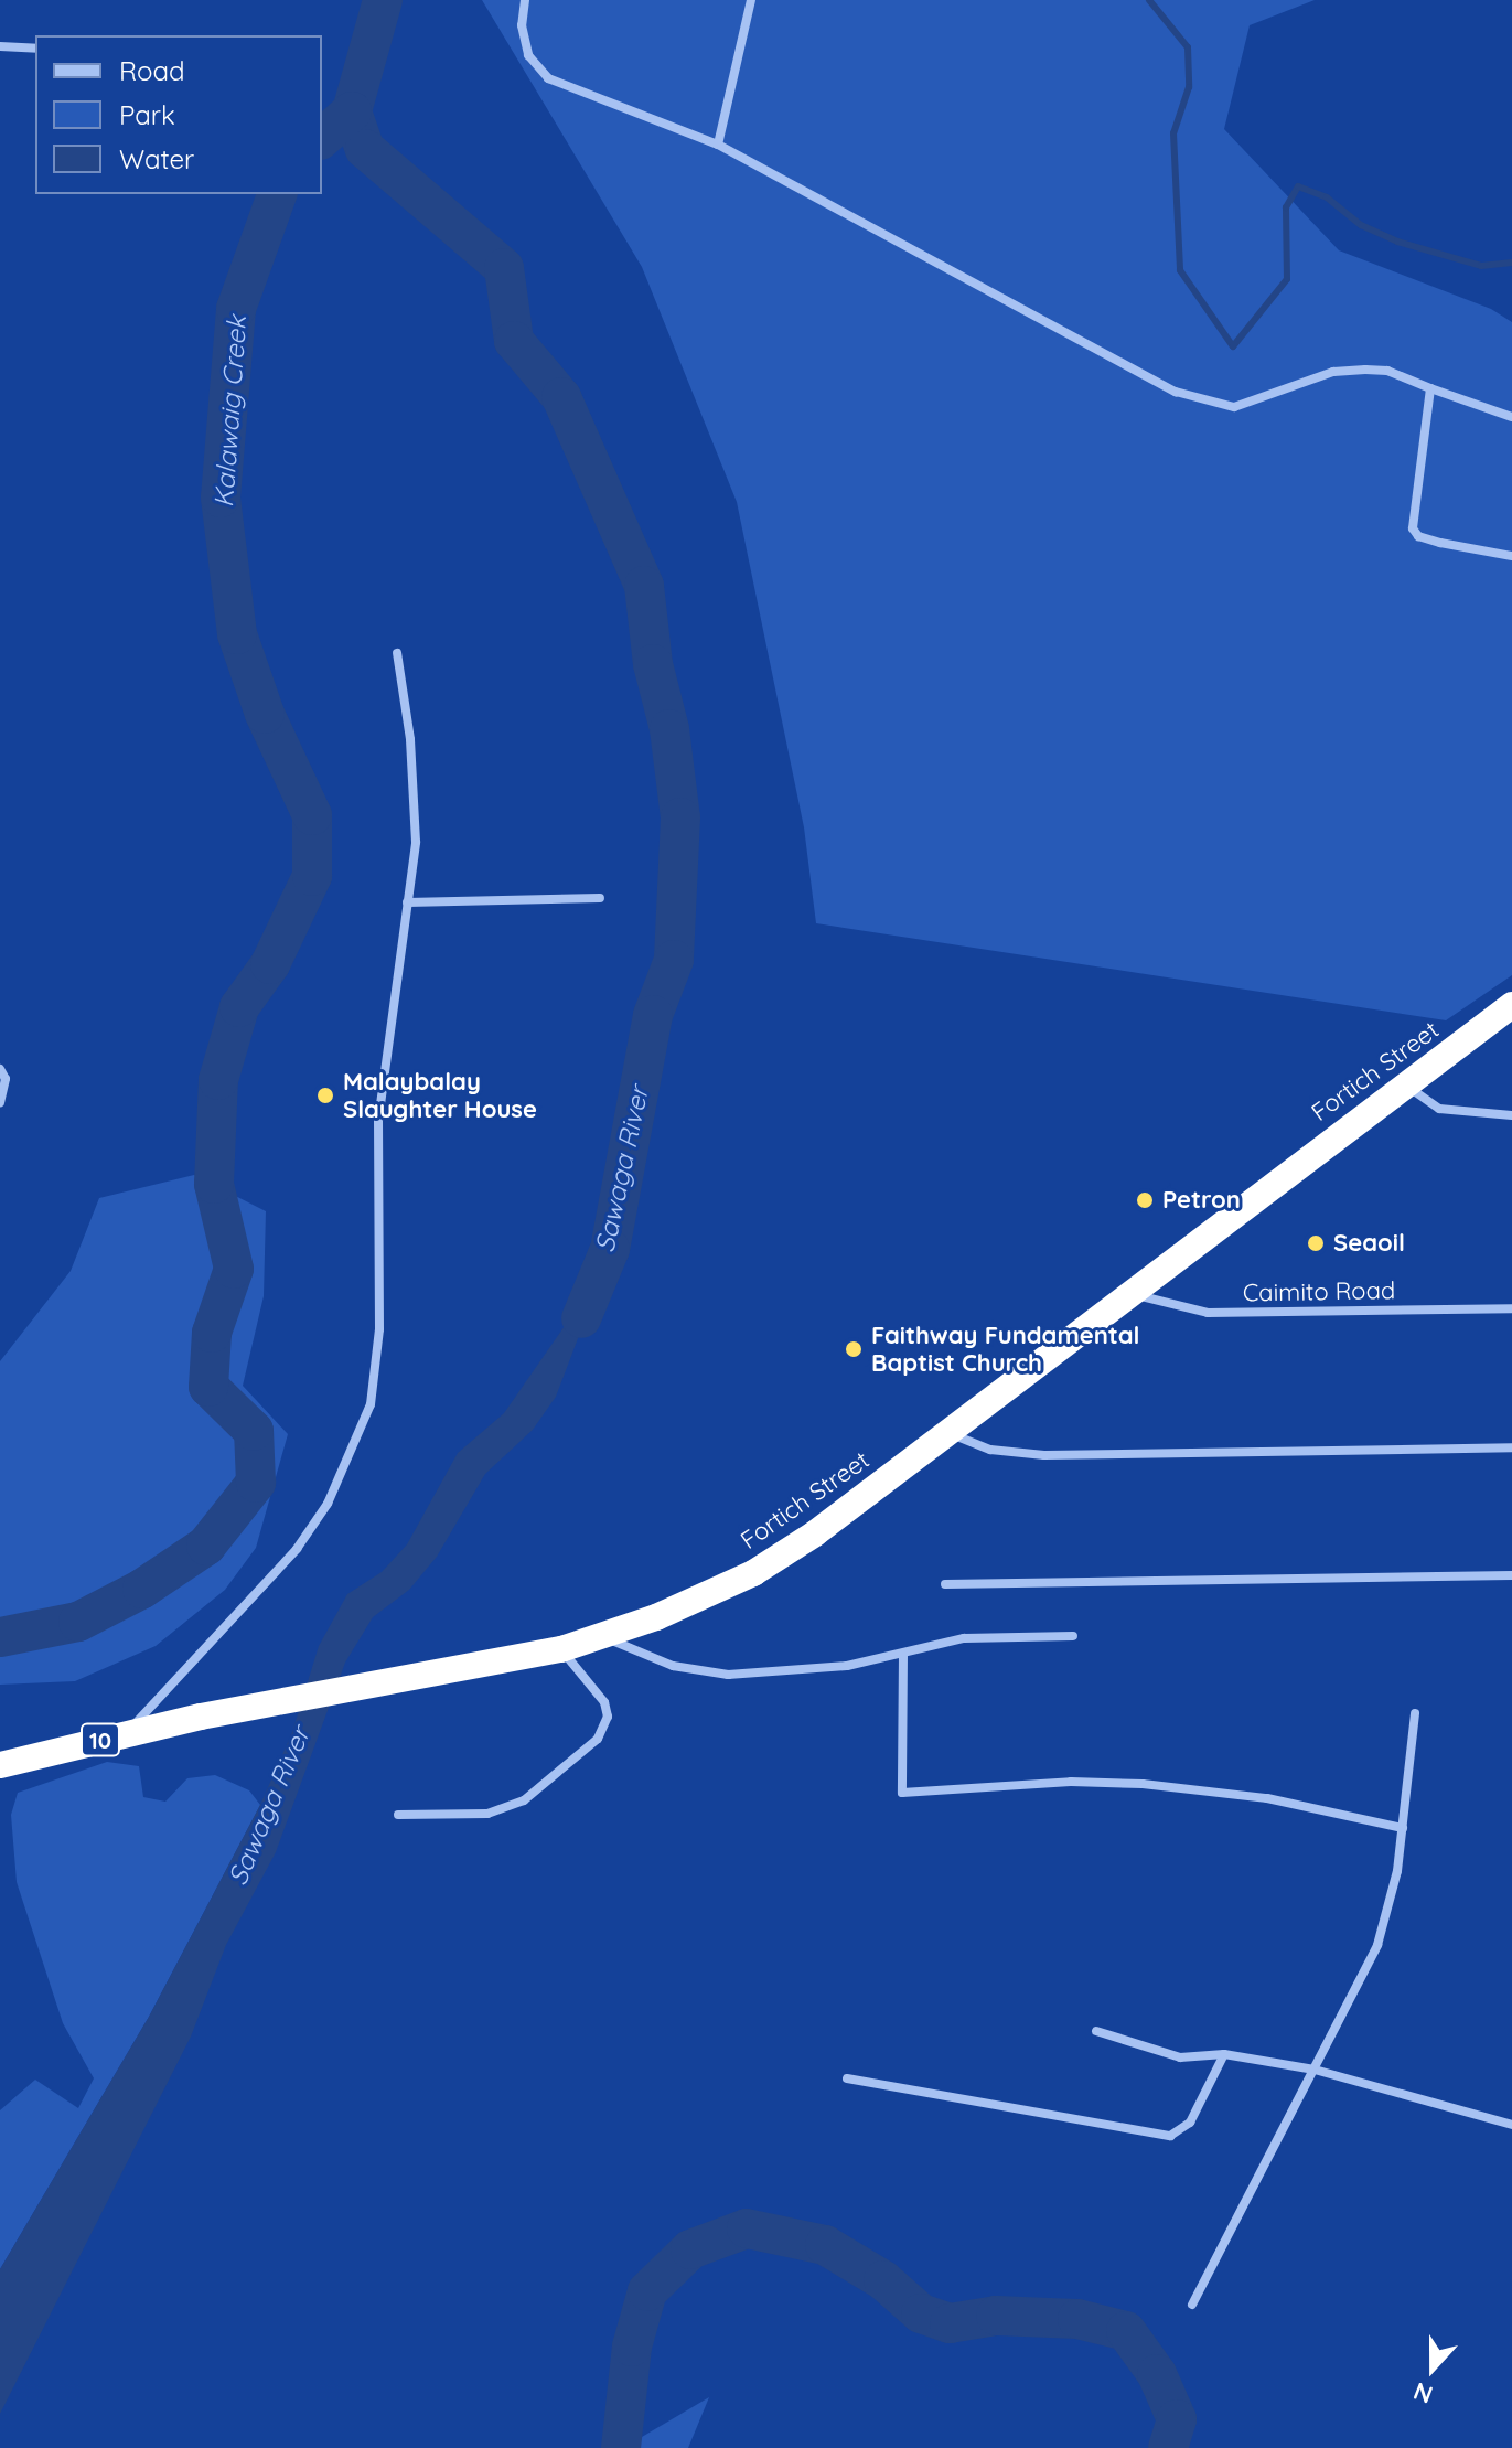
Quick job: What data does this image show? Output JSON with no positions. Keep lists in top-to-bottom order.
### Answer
{
  "streets": {
    "highway": ["Fortich Street", "10"],
    "street": ["Caimito Road"]
  },
  "crossings": [
    ["Fortich Street", "Caimito Road"]
  ],
  "water": ["Kalawaig Creek", "Sawaga River"],
  "places": [
    "Malaybalay Slaughter House",
    "Petron",
    "Seaoil",
    "Faithway Fundamental Baptist Church"
  ],
  "legend": ["Road", "Park", "Water"],
  "north": "bottom"
}
